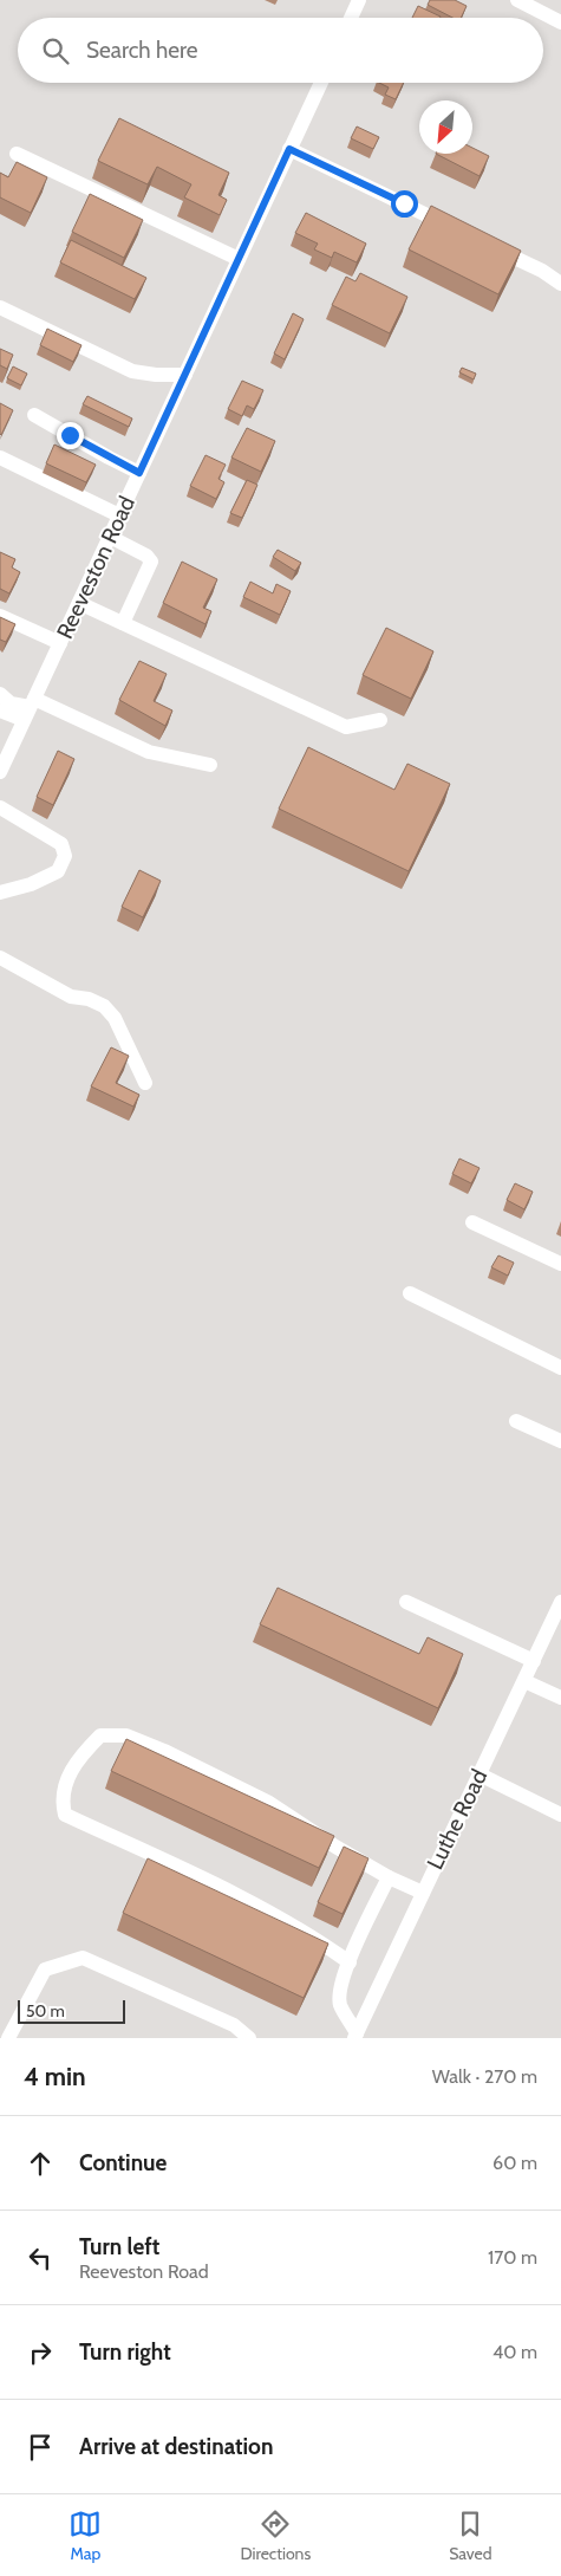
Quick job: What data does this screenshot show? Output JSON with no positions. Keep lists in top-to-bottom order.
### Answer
{
  "streets": {
    "street": ["Reeveston Road", "Luthe Road"]
  },
  "scale_bar": "50 m",
  "north": "bottom left",
  "page": {
    "search": "Search here",
    "scale": "50 m",
    "heading": ["4 min", "Walk · 270 m"],
    "list": [
      ["Continue", "60 m"],
      ["Turn left", "Reeveston Road", "170 m"],
      ["Turn right", "40 m"],
      "Arrive at destination"
    ],
    "nav": ["Map", "Directions", "Saved"]
  }
}
